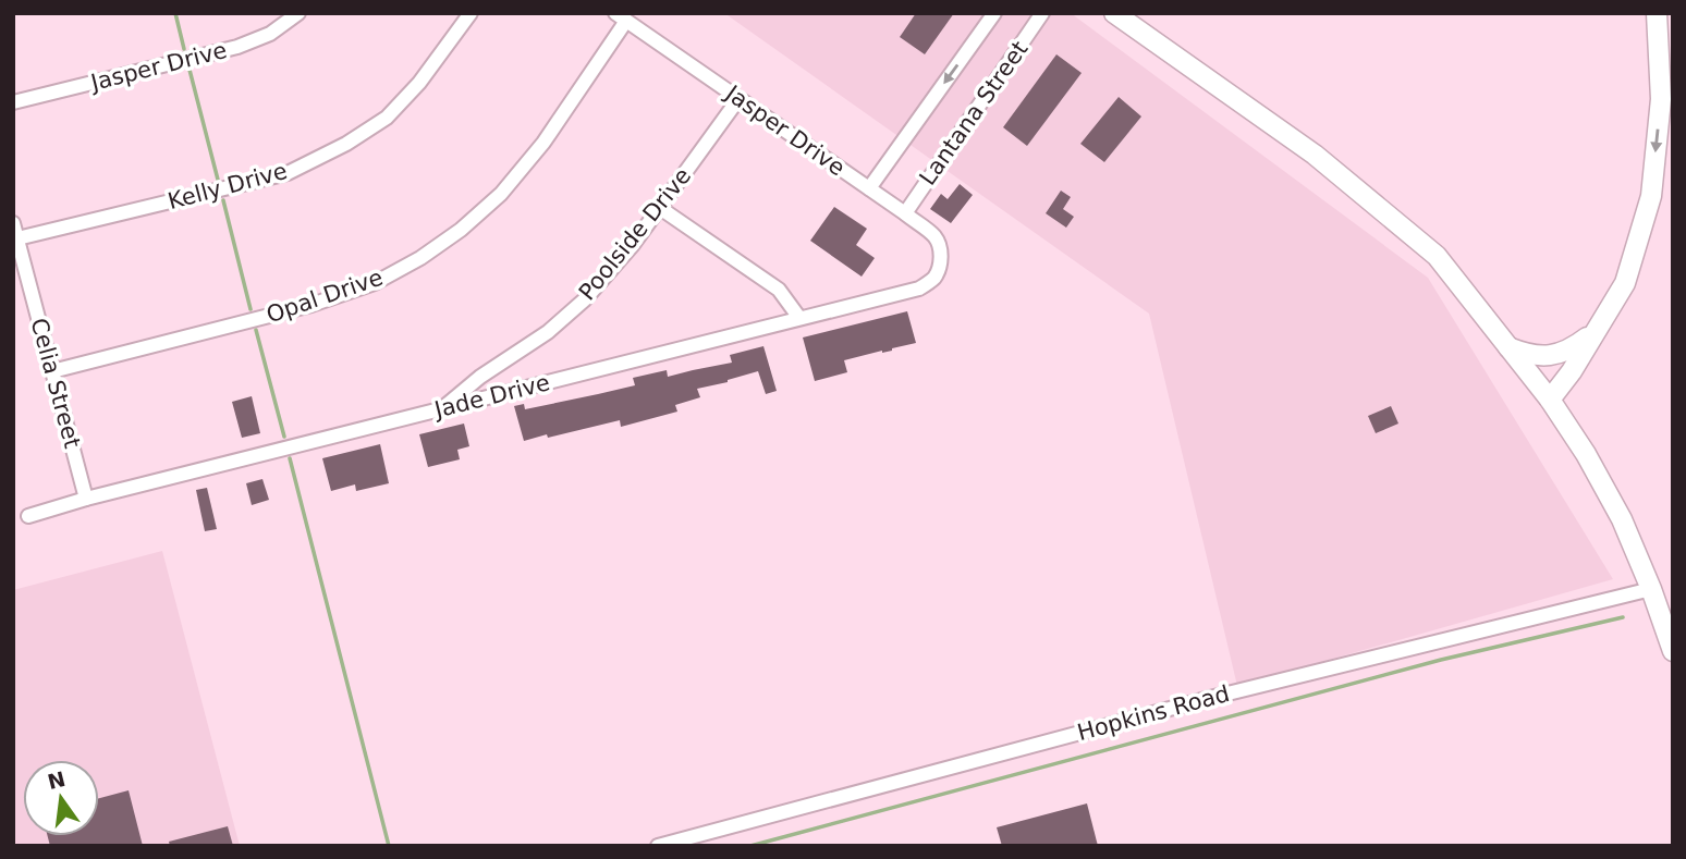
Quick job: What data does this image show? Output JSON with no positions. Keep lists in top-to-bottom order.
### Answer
{
  "streets": {
    "street": [
      "Jasper Drive",
      "Lantana Street",
      "Kelly Drive",
      "Poolside Drive",
      "Opal Drive",
      "Celia Street",
      "Jade Drive",
      "Hopkins Road"
    ]
  },
  "crossings": [
    ["Jasper Drive", "Lantana Street"],
    ["Jasper Drive", "Poolside Drive"],
    ["Jasper Drive", "Opal Drive"],
    ["Jasper Drive", "Jade Drive"],
    ["Kelly Drive", "Celia Street"],
    ["Poolside Drive", "Jade Drive"],
    ["Opal Drive", "Celia Street"],
    ["Celia Street", "Jade Drive"]
  ],
  "north": "top"
}
